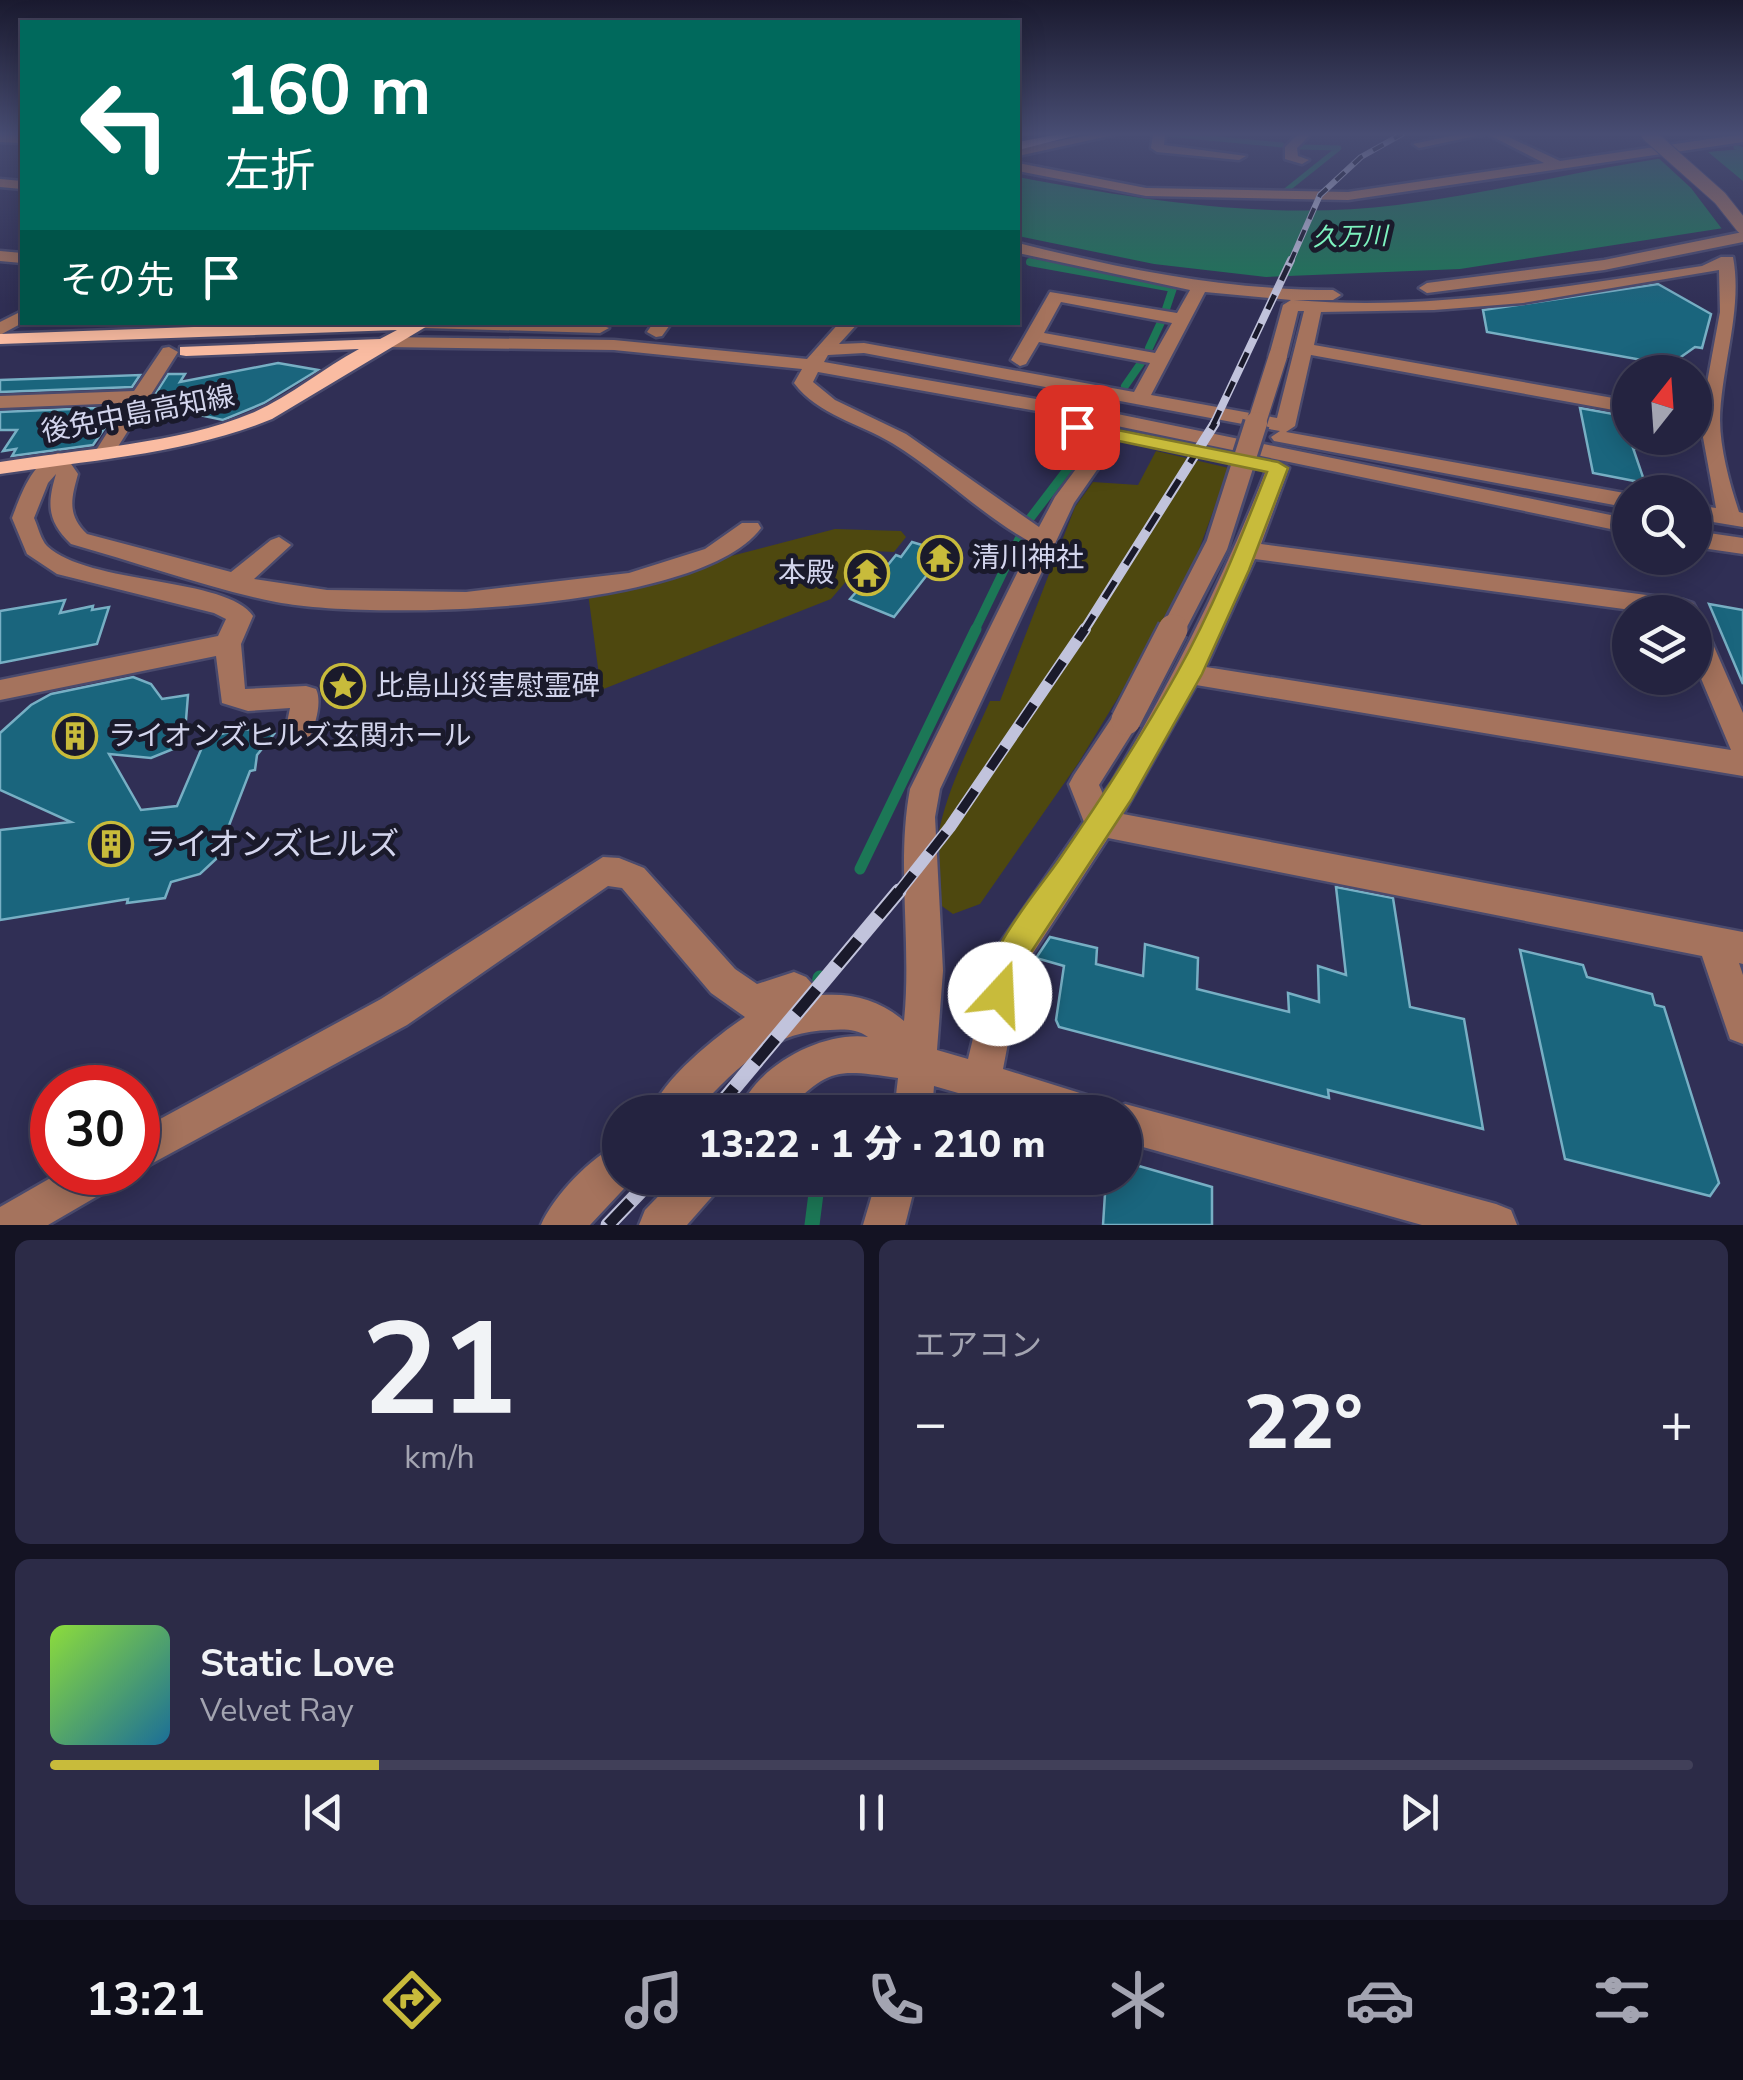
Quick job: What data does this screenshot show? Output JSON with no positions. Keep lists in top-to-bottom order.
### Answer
{
  "streets": {
    "main road": ["後免中島高知線"]
  },
  "water": ["久万川"],
  "places": {
    "temple": ["清川神社", "本殿"],
    "place": ["比島山災害慰霊碑"],
    "building": ["ライオンズヒルズ玄関ホール", "ライオンズヒルズ"]
  },
  "north": "top",
  "page": {
    "turn": ["160 m", "左折"],
    "then": "その先",
    "limit": "30",
    "trip": "13:22 · 1 分 · 210 m",
    "tile": [
      ["21", "km/h"],
      "エアコン"
    ],
    "heat": ["−", "22°", "+"],
    "song": ["Static Love", "Velvet Ray"],
    "tabs": "13:21"
  }
}
